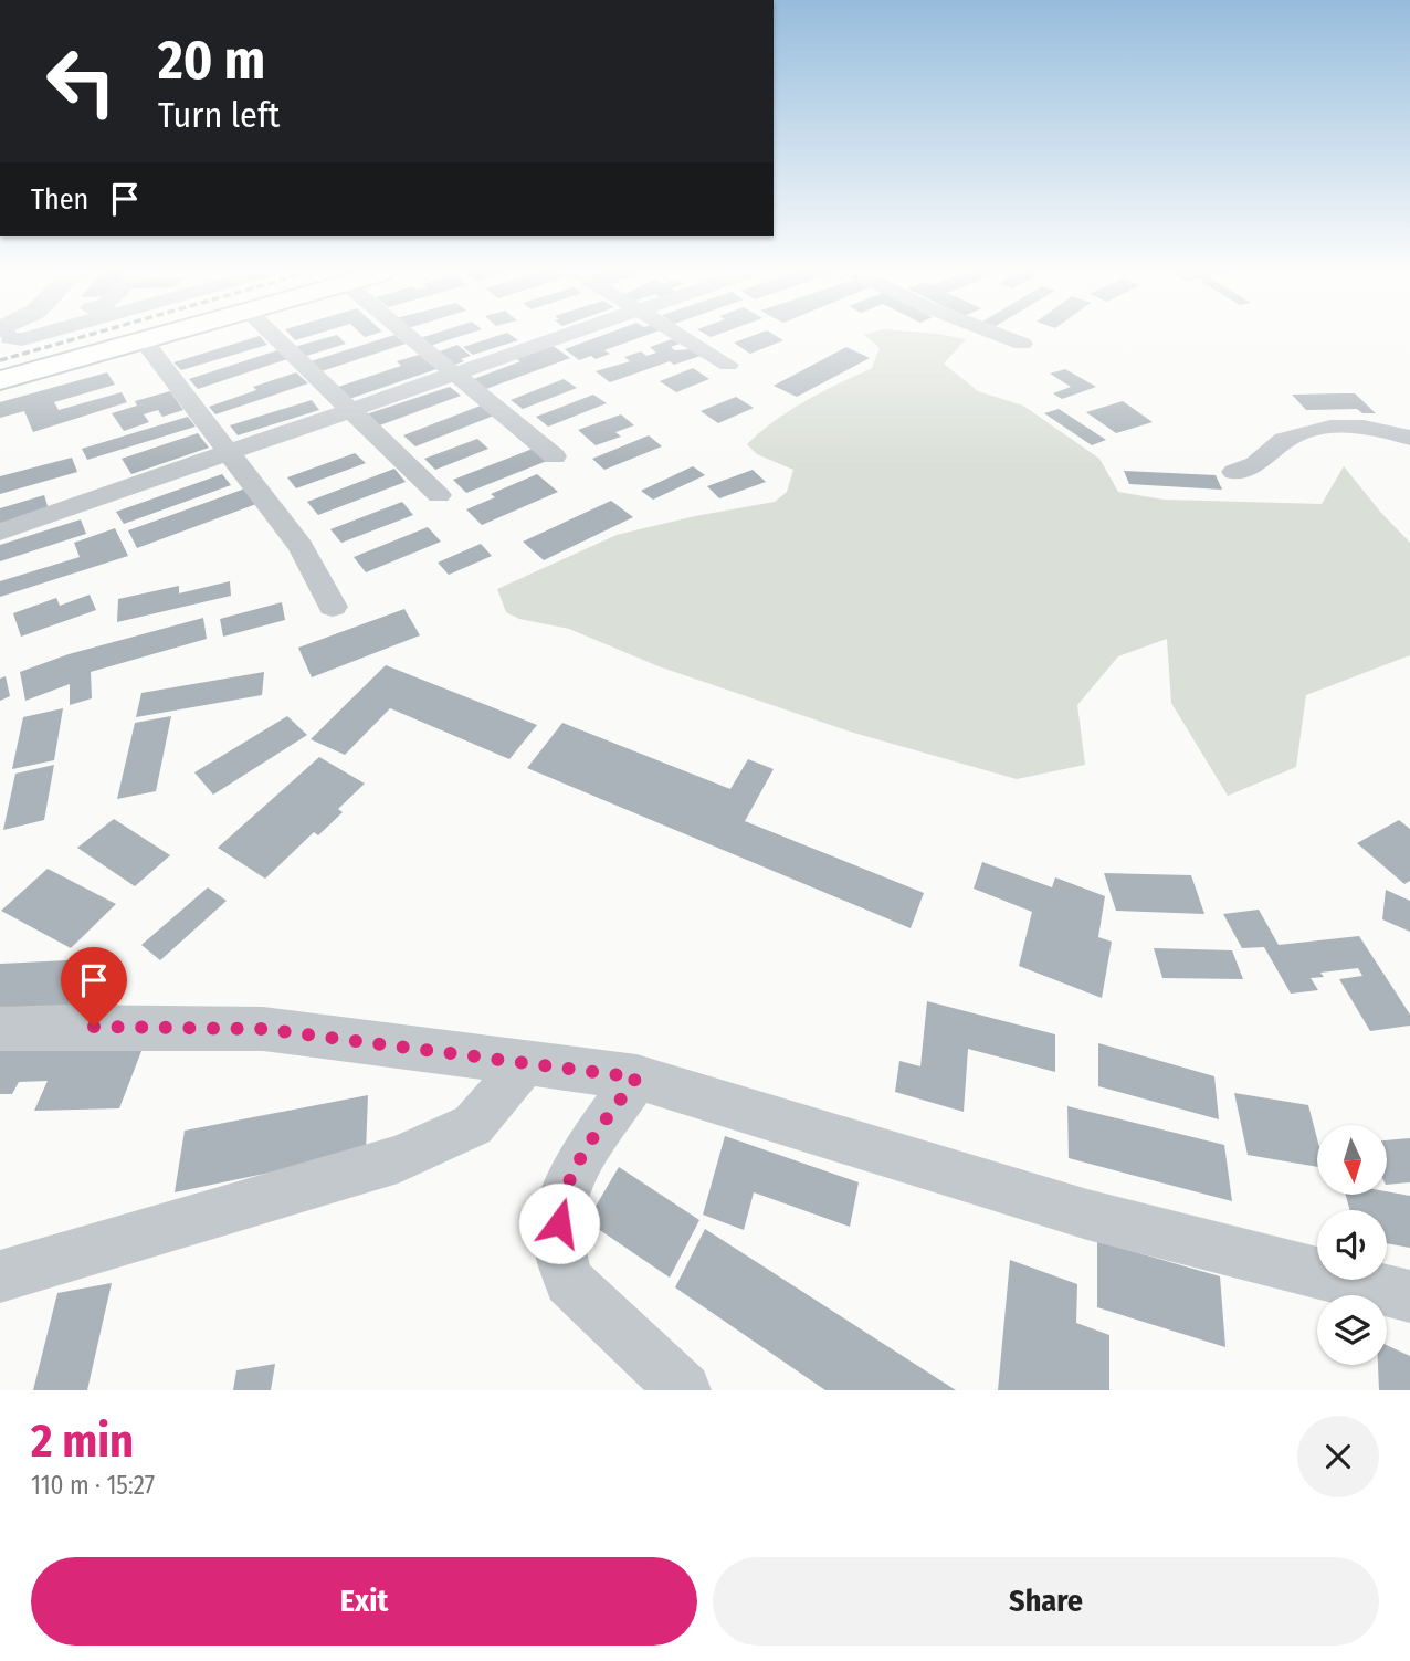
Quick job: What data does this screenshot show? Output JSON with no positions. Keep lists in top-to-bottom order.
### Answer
{
  "north": "bottom",
  "page": {
    "turn": ["20 m", "Turn left"],
    "then": "Then",
    "heading": ["2 min", "110 m · 15:27"],
    "buttons": ["Exit", "Share"]
  }
}
